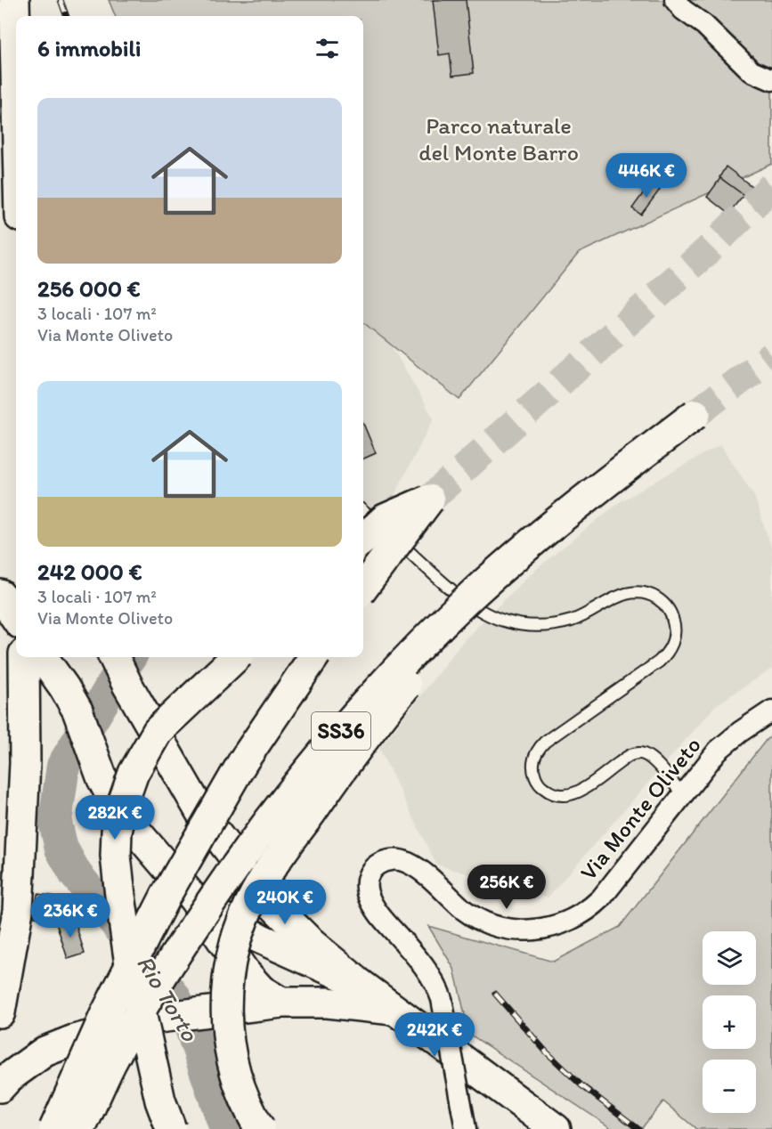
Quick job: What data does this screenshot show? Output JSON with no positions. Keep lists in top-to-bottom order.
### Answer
{
  "streets": {
    "main road": ["SS36"],
    "street": ["Via Monte Oliveto"]
  },
  "water": ["Rio Torto"],
  "parks": ["Parco naturale del Monte Barro"],
  "page": {
    "heading": "6 immobili",
    "list": [
      {
        "name": "256 000 €",
        "note": "3 locali · 107 m² · Via Monte Oliveto"
      },
      {
        "name": "242 000 €",
        "note": "3 locali · 107 m² · Via Monte Oliveto"
      }
    ],
    "price": [
      "446K €",
      "282K €",
      "256K €",
      "240K €",
      "236K €",
      "242K €"
    ],
    "map_buttons": ["+", "−"]
  }
}
